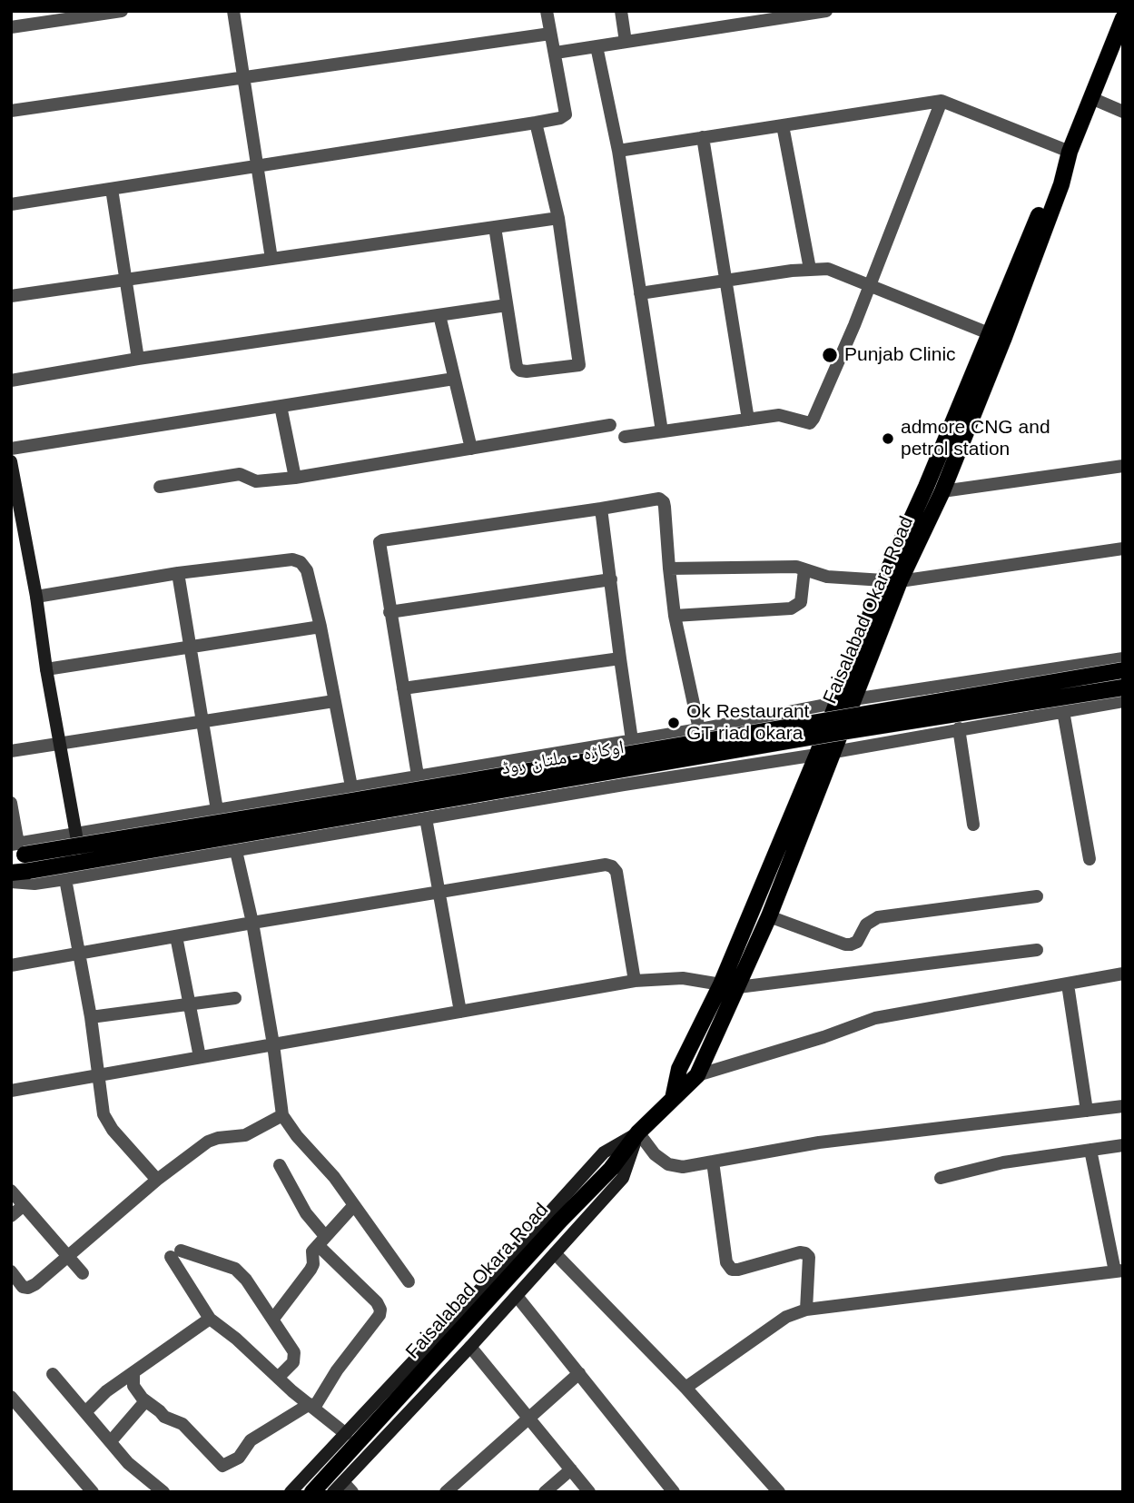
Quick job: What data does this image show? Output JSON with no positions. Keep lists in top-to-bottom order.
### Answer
{
  "streets": {
    "main road": ["Faisalabad Okara Road", "اوکاڑہ - ملتان روڈ"]
  },
  "places": ["Punjab Clinic", "admore CNG and petrol station", "Ok Restaurant GT riad okara"]
}
